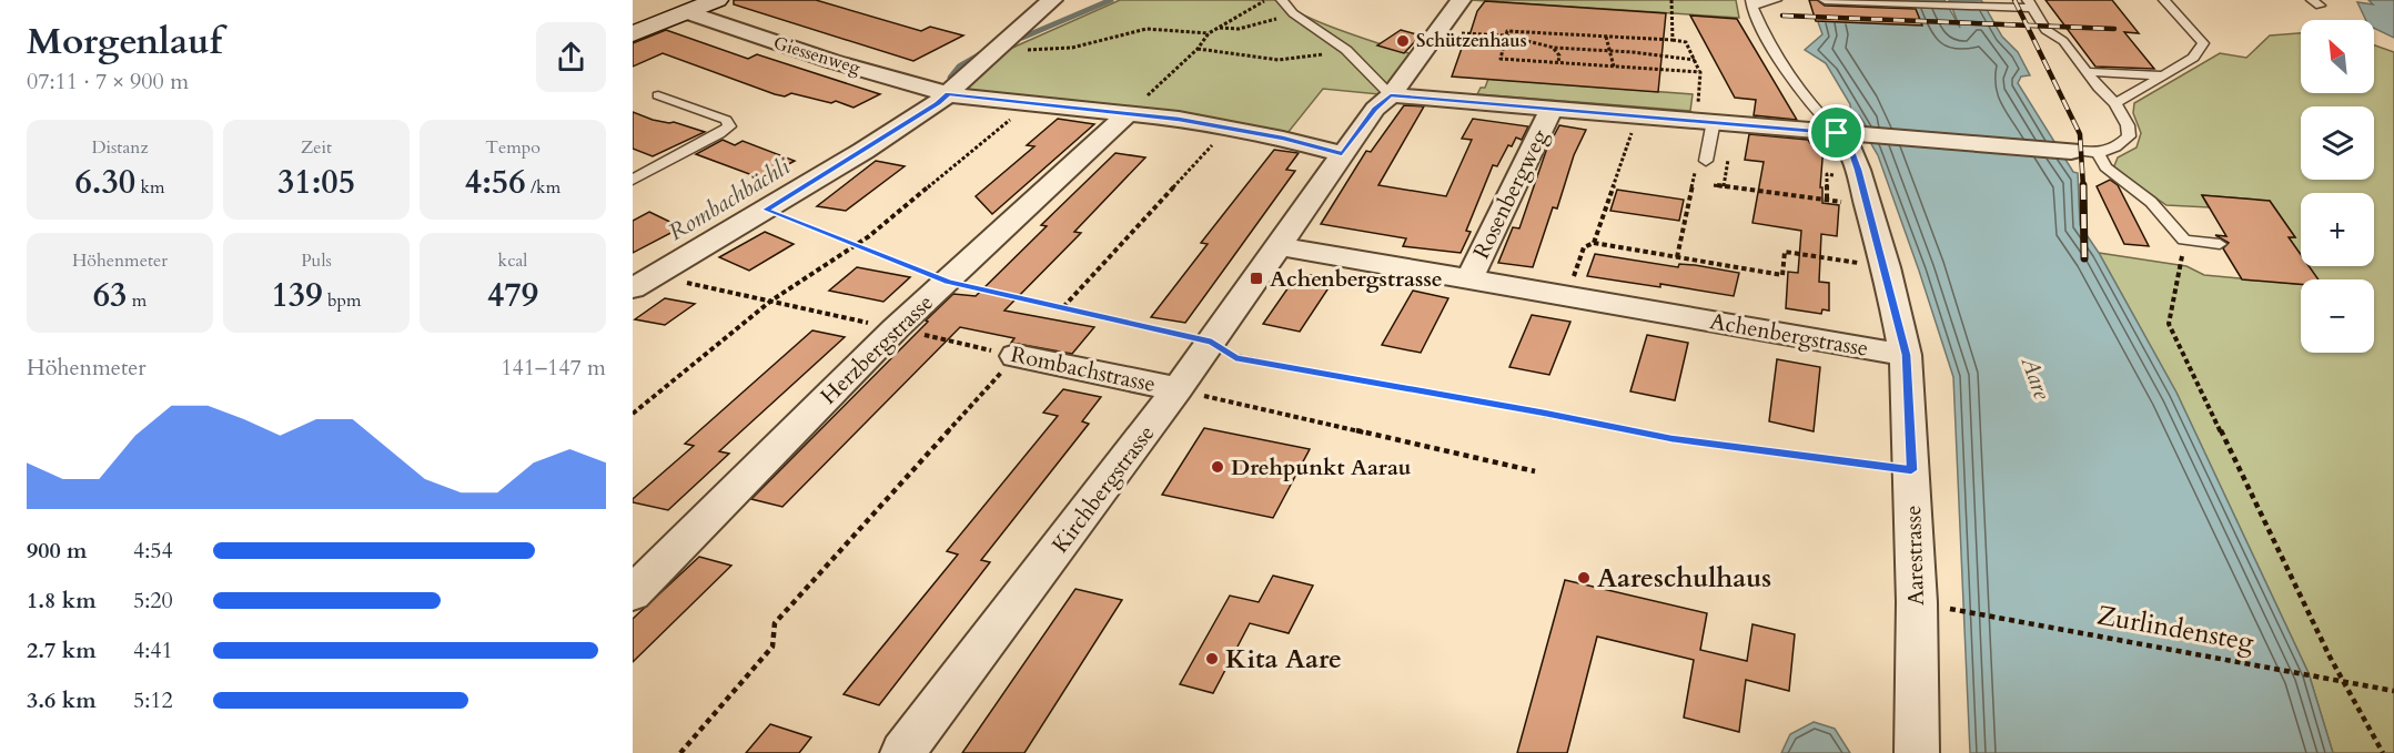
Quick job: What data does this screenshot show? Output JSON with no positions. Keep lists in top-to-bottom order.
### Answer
{
  "streets": {
    "street": [
      "Giessenweg",
      "Rosenbergweg",
      "Achenbergstrasse",
      "Herzbergstrasse",
      "Rombachstrasse",
      "Kirchbergstrasse",
      "Aarestrasse"
    ],
    "path": ["Zurlindensteg"]
  },
  "crossings": [
    ["Giessenweg", "Herzbergstrasse"],
    ["Giessenweg", "Kirchbergstrasse"],
    ["Rosenbergweg", "Achenbergstrasse"],
    ["Achenbergstrasse", "Kirchbergstrasse"],
    ["Achenbergstrasse", "Aarestrasse"],
    ["Herzbergstrasse", "Rombachstrasse"],
    ["Rombachstrasse", "Kirchbergstrasse"]
  ],
  "water": ["Rombachbächli", "Aare"],
  "places": {
    "other": [
      "Schützenhaus",
      "Drehpunkt Aarau",
      "Aareschulhaus",
      "Kita Aare"
    ],
    "transit": ["Achenbergstrasse"]
  },
  "north": "top left",
  "page": {
    "heading": ["Morgenlauf", "07:11 · 7 × 900 m"],
    "map_buttons": ["+", "−"],
    "stats": [
      ["Distanz", "6.30 km"],
      ["Zeit", "31:05"],
      ["Tempo", "4:56 /km"],
      ["Höhenmeter", "63 m"],
      ["Puls", "139 bpm"],
      ["kcal", "479"]
    ],
    "chart": ["Höhenmeter", "141–147 m"],
    "list": [
      {
        "name": "900 m",
        "note": "4:54"
      },
      {
        "name": "1.8 km",
        "note": "5:20"
      },
      {
        "name": "2.7 km",
        "note": "4:41"
      },
      {
        "name": "3.6 km",
        "note": "5:12"
      }
    ]
  }
}
